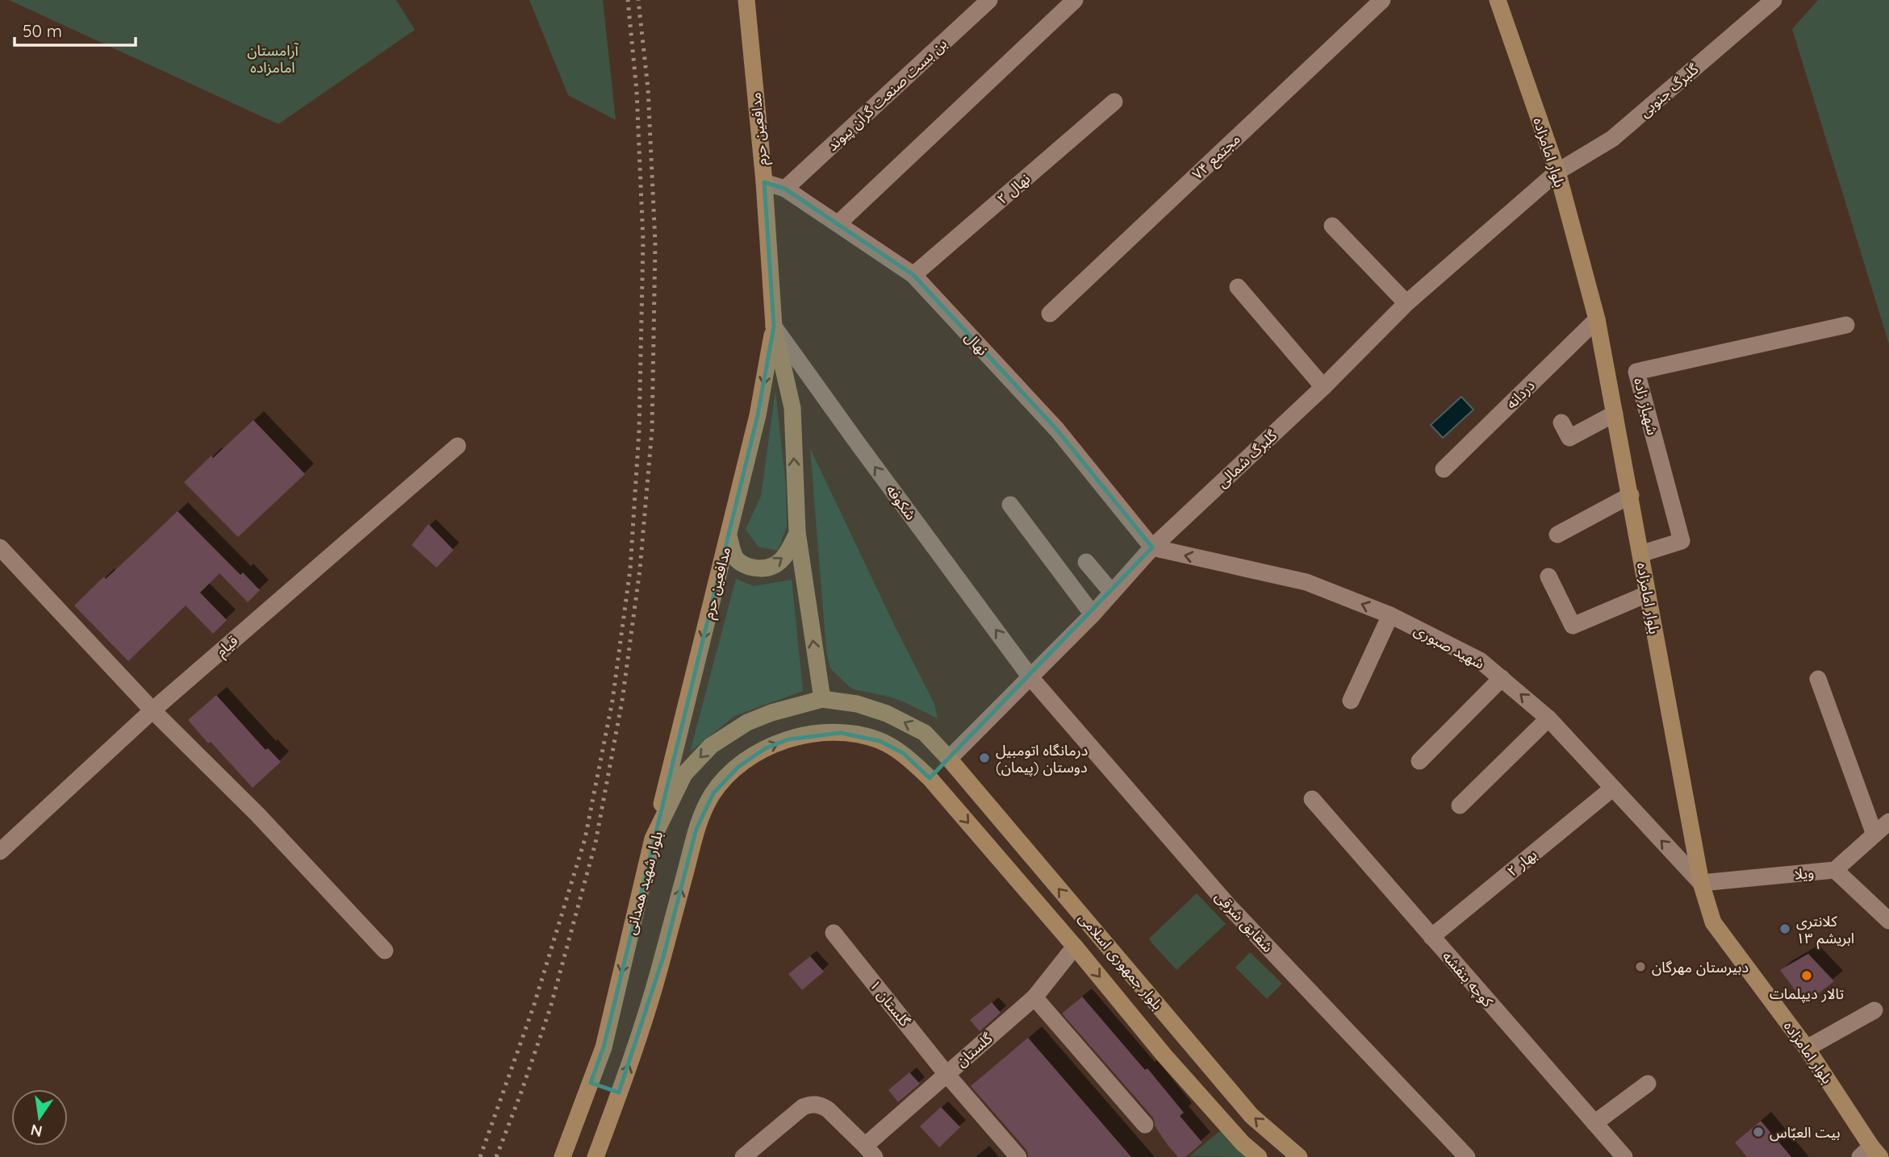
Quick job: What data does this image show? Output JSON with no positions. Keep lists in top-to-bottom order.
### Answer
{
  "streets": {
    "main road": [
      "مدافعین حرم",
      "بلوار امامزاده",
      "بلوار شهید همدانی",
      "بلوار جمهوری اسلامی"
    ],
    "street": [
      "گلبرگ جنوبی",
      "بن بست صنعت گران پیوند",
      "مجتمع ۷۴",
      "نهال ۲",
      "نهال",
      "دردانه",
      "شهباز زاده",
      "گلبرگ شمالی",
      "شکوفه",
      "قیام",
      "شهید صبوری",
      "بهار ۲",
      "ویلا",
      "شقایق شرقی",
      "کوچه بنفشه",
      "گلستان ۱",
      "گلستان"
    ]
  },
  "crossings": [
    ["گلبرگ جنوبی", "بلوار امامزاده"],
    ["گلبرگ جنوبی", "گلبرگ شمالی"],
    ["بن بست صنعت گران پیوند", "نهال"],
    ["مدافعین حرم", "نهال"],
    ["مدافعین حرم", "شکوفه"],
    ["مدافعین حرم", "بلوار شهید همدانی"],
    ["بلوار امامزاده", "دردانه"],
    ["بلوار امامزاده", "شهباز زاده"],
    ["بلوار امامزاده", "گلبرگ شمالی"],
    ["بلوار امامزاده", "شهید صبوری"],
    ["بلوار امامزاده", "ویلا"],
    ["نهال ۲", "نهال"],
    ["نهال", "گلبرگ شمالی"],
    ["نهال", "شهید صبوری"],
    ["گلبرگ شمالی", "شکوفه"],
    ["گلبرگ شمالی", "شهید صبوری"],
    ["گلبرگ شمالی", "بلوار شهید همدانی"],
    ["گلبرگ شمالی", "شقایق شرقی"],
    ["گلبرگ شمالی", "بلوار جمهوری اسلامی"],
    ["شکوفه", "شقایق شرقی"],
    ["شهید صبوری", "بهار ۲"],
    ["شهید صبوری", "ویلا"],
    ["بهار ۲", "کوچه بنفشه"],
    ["بلوار شهید همدانی", "بلوار جمهوری اسلامی"],
    ["بلوار جمهوری اسلامی", "گلستان"],
    ["گلستان ۱", "گلستان"]
  ],
  "one_way": ["شهید صبوری"],
  "parks": ["آرامستان امامزاده"],
  "places": [
    "درمانگاه اتومبیل دوستان (پیمان)",
    "کلانتری ۱۳ ابریشم",
    "دبیرستان مهرگان",
    "تالار دیپلمات",
    "بیت العبّاس"
  ],
  "scale_bar": "50 m",
  "north": "bottom"
}
